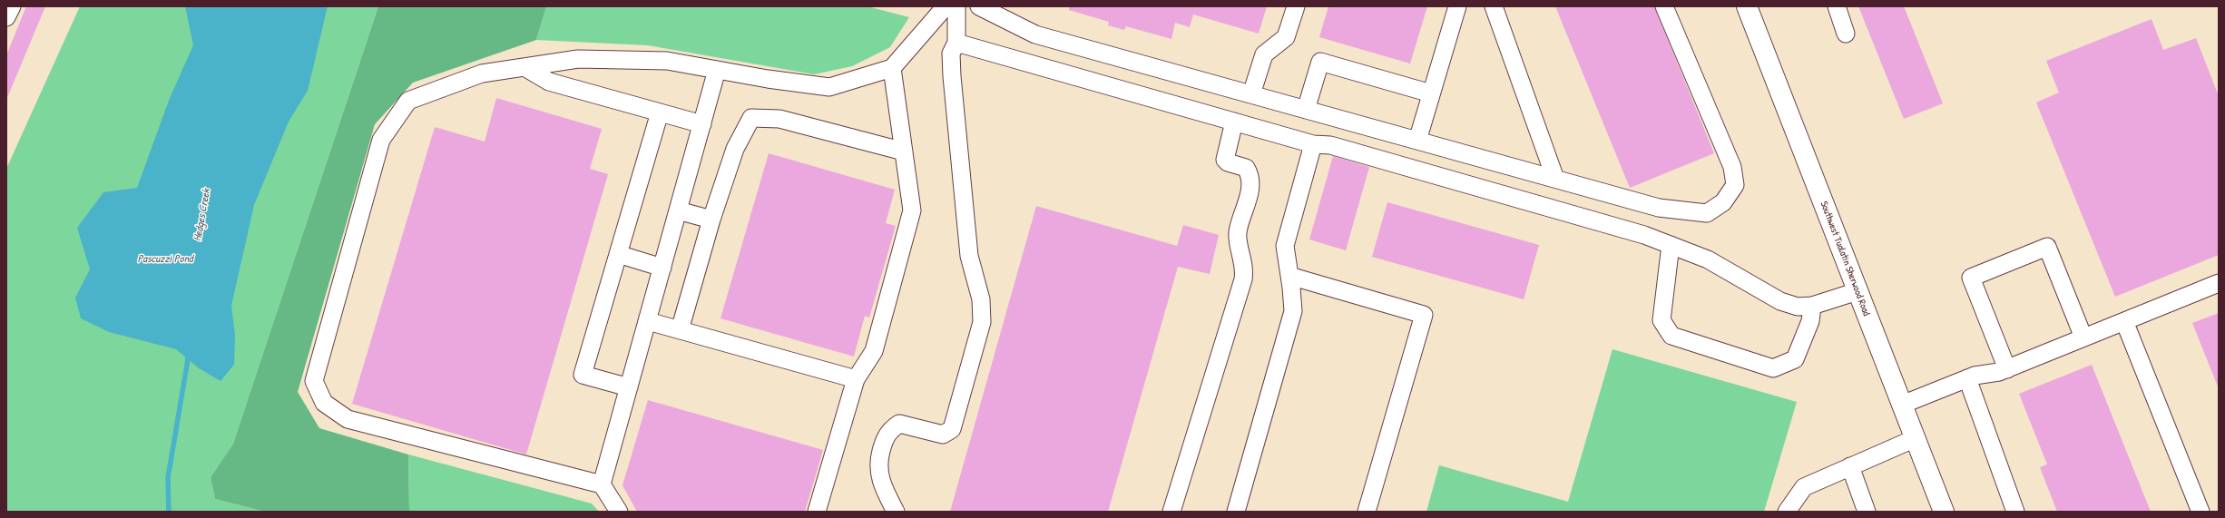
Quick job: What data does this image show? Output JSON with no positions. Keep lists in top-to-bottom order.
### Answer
{
  "streets": {
    "highway": ["Southwest Tualatin Sherwood Road"]
  },
  "water": ["Hedges Creek", "Pascuzzi Pond"]
}
